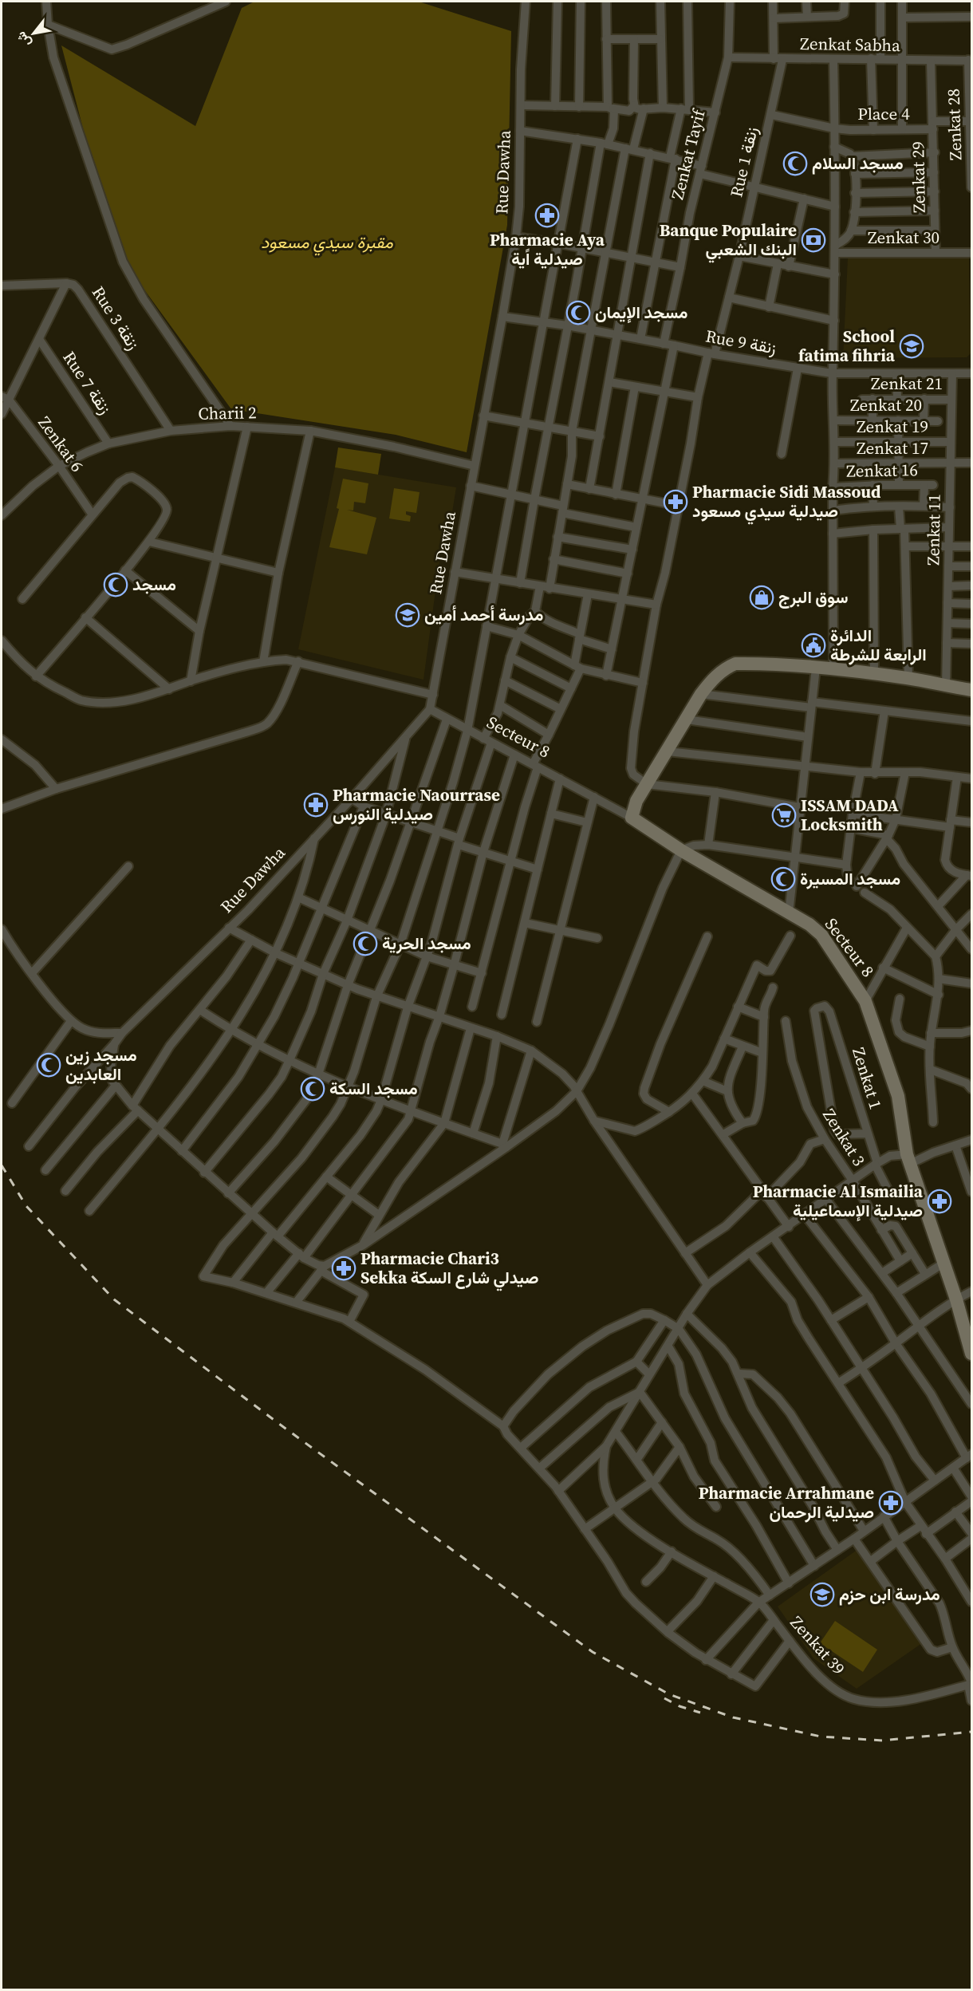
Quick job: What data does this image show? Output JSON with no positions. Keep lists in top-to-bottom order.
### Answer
{
  "streets": {
    "street": [
      "Zenkat Sabha",
      "Place 4",
      "Zenkat 28",
      "Zenkat Tayif",
      "Rue 1 زنقة",
      "Rue Dawha",
      "Zenkat 29",
      "Zenkat 30",
      "Rue 3 زنقة",
      "Rue 9 زنقة",
      "Rue 7 زنقة",
      "Zenkat 21",
      "Zenkat 20",
      "Charii 2",
      "Zenkat 19",
      "Zenkat 6",
      "Zenkat 17",
      "Zenkat 16",
      "Zenkat 11",
      "Secteur 8",
      "Zenkat 1",
      "Zenkat 3",
      "Zenkat 39"
    ]
  },
  "crossings": [
    ["Zenkat Sabha", "Zenkat 28"],
    ["Zenkat Sabha", "Zenkat Tayif"],
    ["Zenkat Sabha", "Rue 1 زنقة"],
    ["Zenkat Sabha", "Zenkat 29"],
    ["Place 4", "Zenkat 28"],
    ["Place 4", "Rue 1 زنقة"],
    ["Place 4", "Zenkat 29"],
    ["Zenkat Tayif", "Rue 9 زنقة"],
    ["Rue 1 زنقة", "Rue 9 زنقة"],
    ["Rue Dawha", "Rue 9 زنقة"],
    ["Rue Dawha", "Charii 2"],
    ["Rue Dawha", "Secteur 8"],
    ["Zenkat 29", "Zenkat 30"],
    ["Rue 3 زنقة", "Charii 2"],
    ["Rue 9 زنقة", "Zenkat 11"],
    ["Rue 7 زنقة", "Charii 2"],
    ["Zenkat 21", "Zenkat 11"],
    ["Charii 2", "Zenkat 6"],
    ["Zenkat 19", "Zenkat 11"],
    ["Zenkat 17", "Zenkat 11"]
  ],
  "parks": ["مقبرة سيدي مسعود"],
  "places": {
    "mosque": [
      "مسجد السلام",
      "مسجد الإيمان",
      "مسجد",
      "مسجد المسيرة",
      "مسجد الحرية",
      "مسجد زين العابدين",
      "مسجد السكة"
    ],
    "pharmacy": [
      "Pharmacie Aya صيدلية اًية",
      "Pharmacie Sidi Massoud صيدلية سيدي مسعود",
      "Pharmacie Naourrase صيدلية النورس",
      "Pharmacie Al Ismailia صيدلية الإسماعيلية",
      "Pharmacie Chari3 Sekka صيدلي شارع السكة",
      "Pharmacie Arrahmane صيدلية الرحمان"
    ],
    "bank": ["Banque Populaire البنك الشعبي"],
    "school or university": ["School fatima fihria", "مدرسة أحمد أمين", "مدرسة ابن حزم"],
    "shop": ["سوق البرج"],
    "public building": ["الدائرة الرابعة للشرطة"],
    "supermarket": ["ISSAM DADA Locksmith"]
  },
  "north": "bottom left"
}
